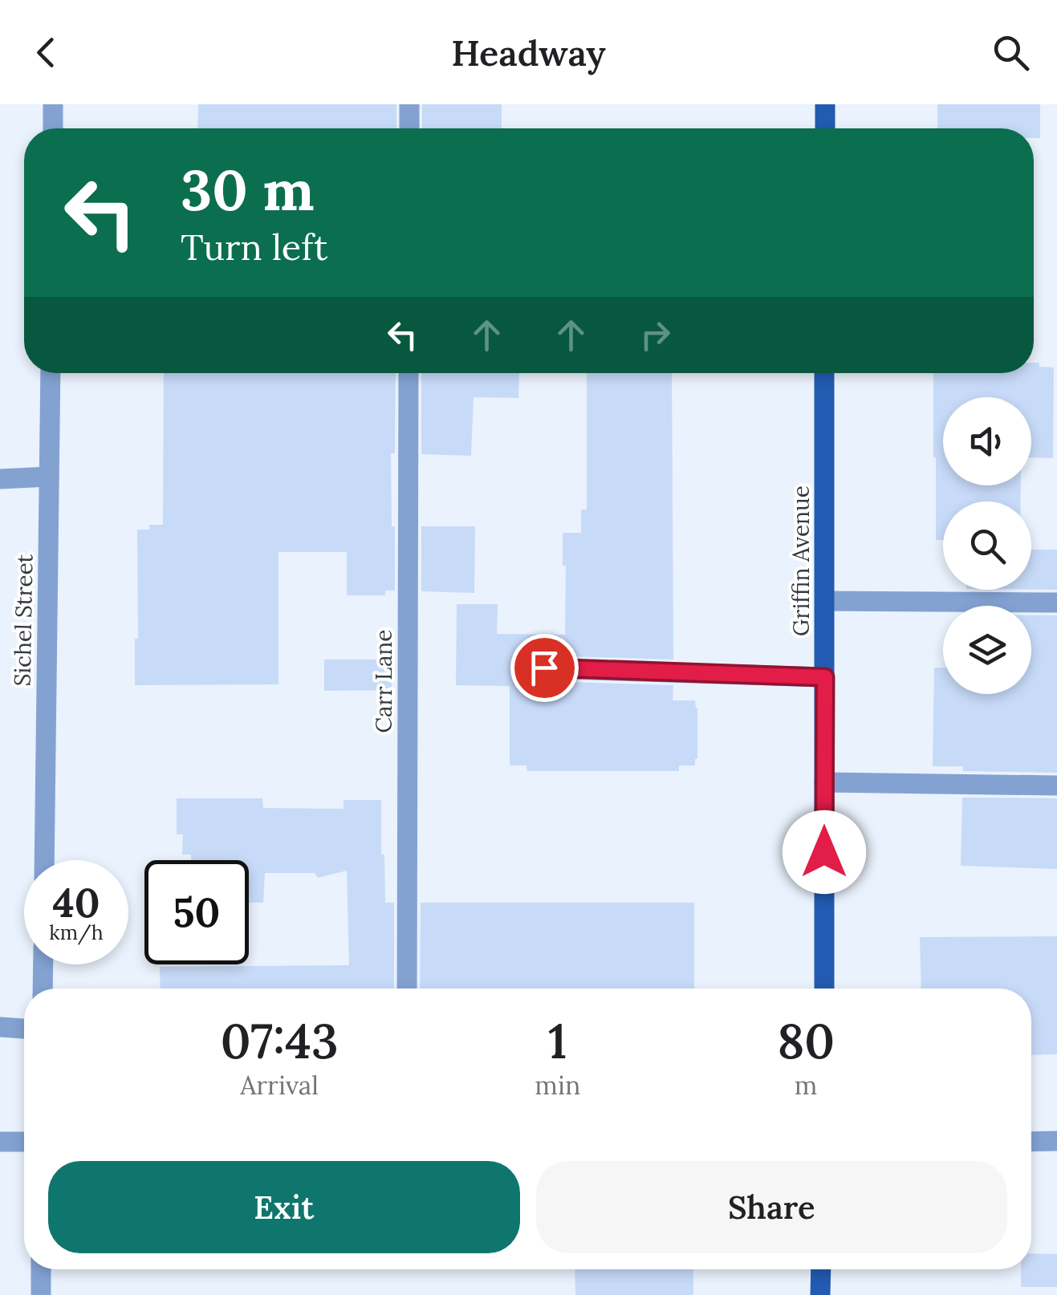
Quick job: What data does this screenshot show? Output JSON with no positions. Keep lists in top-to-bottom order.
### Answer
{
  "streets": {
    "main road": ["Griffin Avenue"],
    "street": ["Sichel Street", "Carr Lane"]
  },
  "page": {
    "header": "Headway",
    "turn": ["30 m", "Turn left"],
    "speed": "40 km/h",
    "limit": "50",
    "eta": [
      "07:43",
      "Arrival",
      "1",
      "min",
      "80",
      "m"
    ],
    "buttons": ["Exit", "Share"]
  }
}
